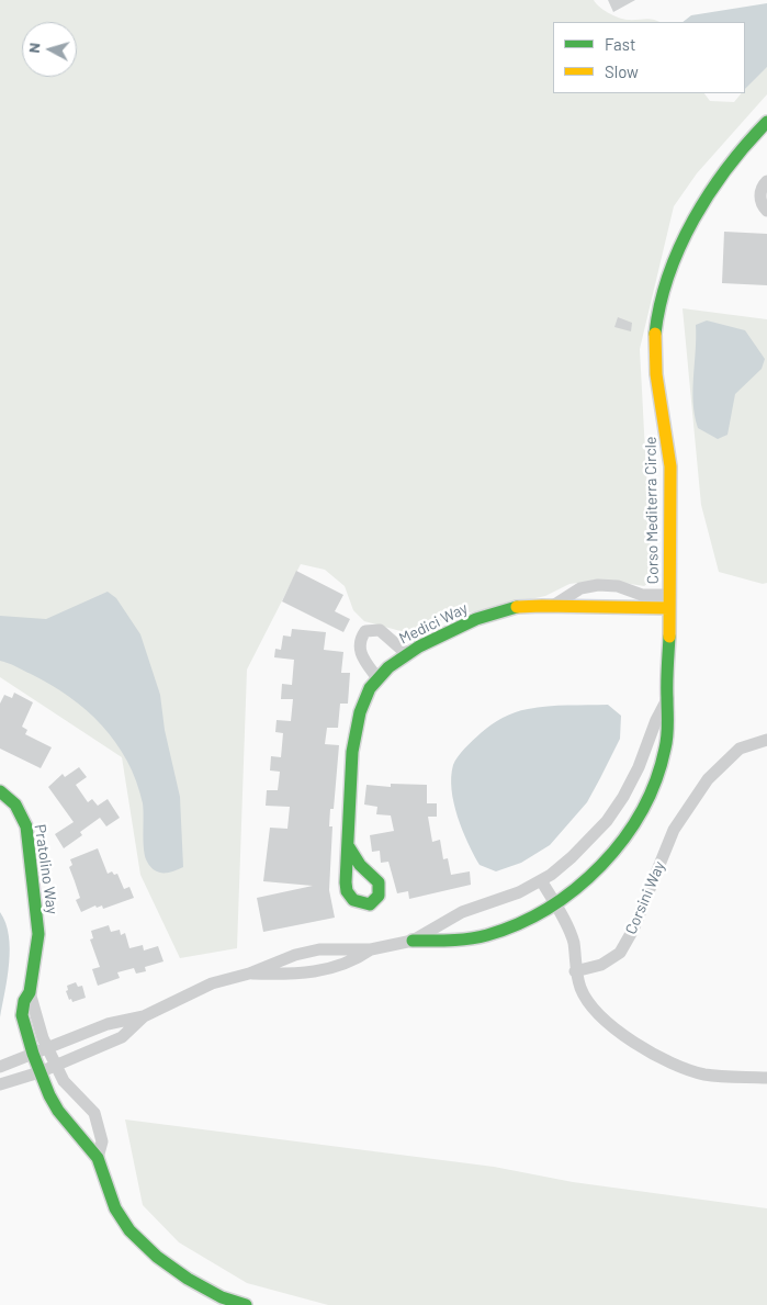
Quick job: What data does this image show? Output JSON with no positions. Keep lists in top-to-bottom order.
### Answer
{
  "streets": {
    "street": [
      "Corso Mediterra Circle",
      "Medici Way",
      "Pratolino Way",
      "Corsini Way"
    ]
  },
  "crossings": [
    ["Corso Mediterra Circle", "Medici Way"],
    ["Corso Mediterra Circle", "Pratolino Way"]
  ],
  "legend": ["Fast", "Slow"],
  "north": "left"
}
